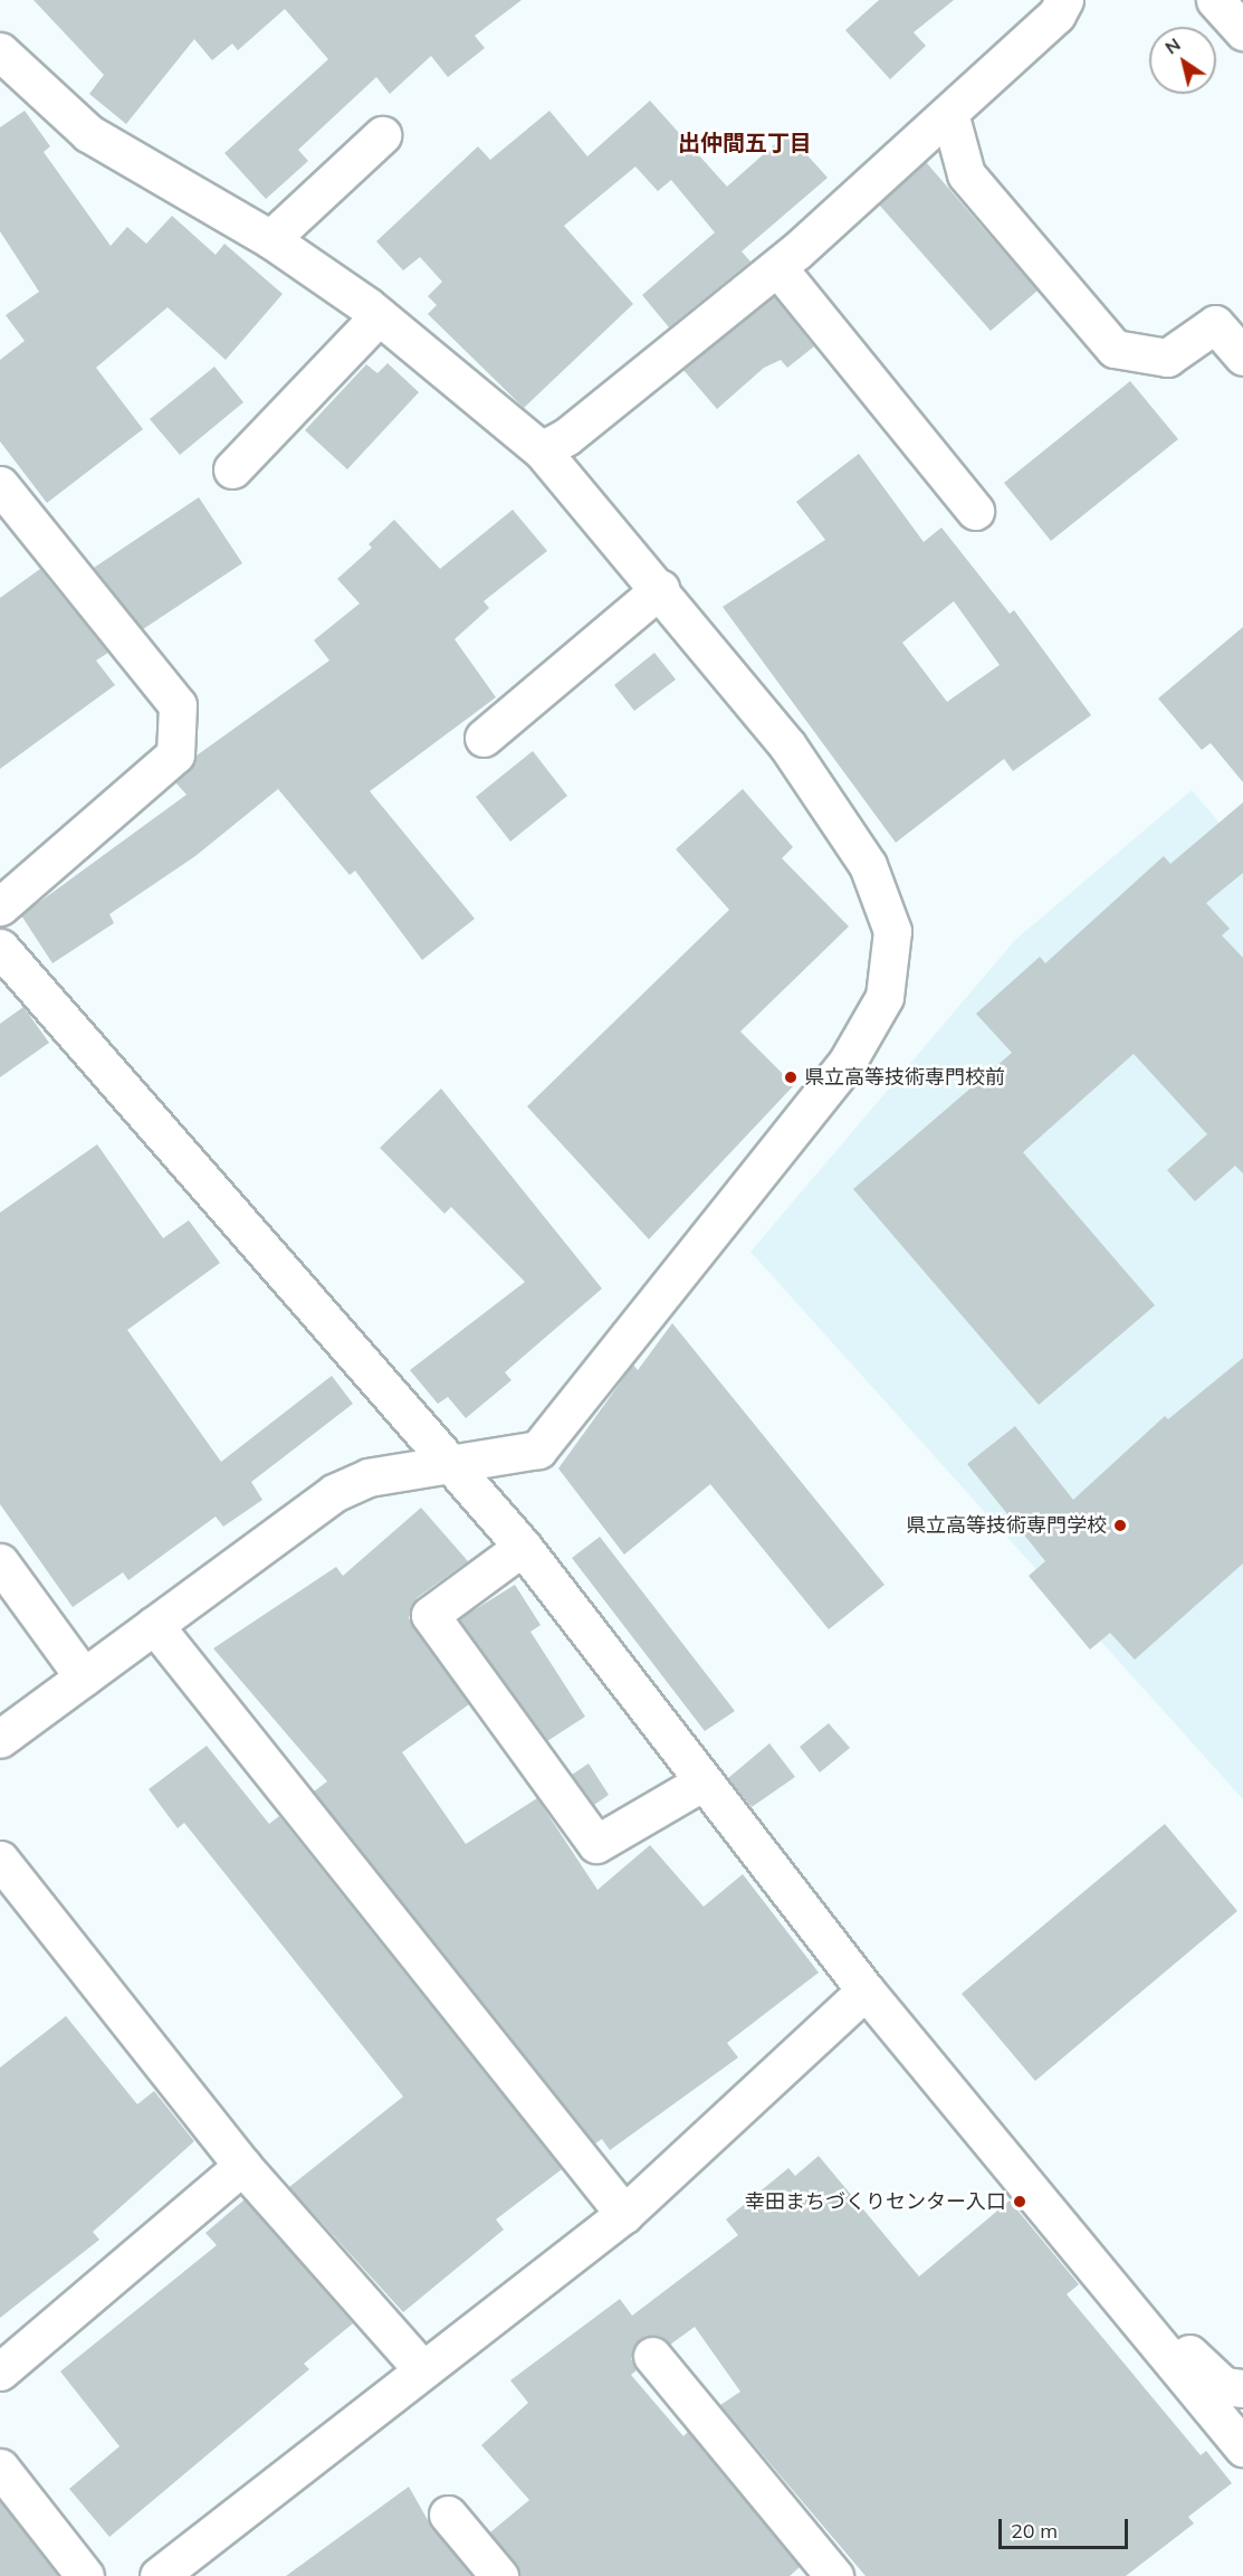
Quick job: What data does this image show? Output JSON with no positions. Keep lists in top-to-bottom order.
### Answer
{
  "districts": ["出仲間五丁目"],
  "places": ["県立高等技術専門校前", "県立高等技術専門学校", "幸田まちづくりセンター入口"],
  "scale_bar": "20 m",
  "north": "top left"
}
